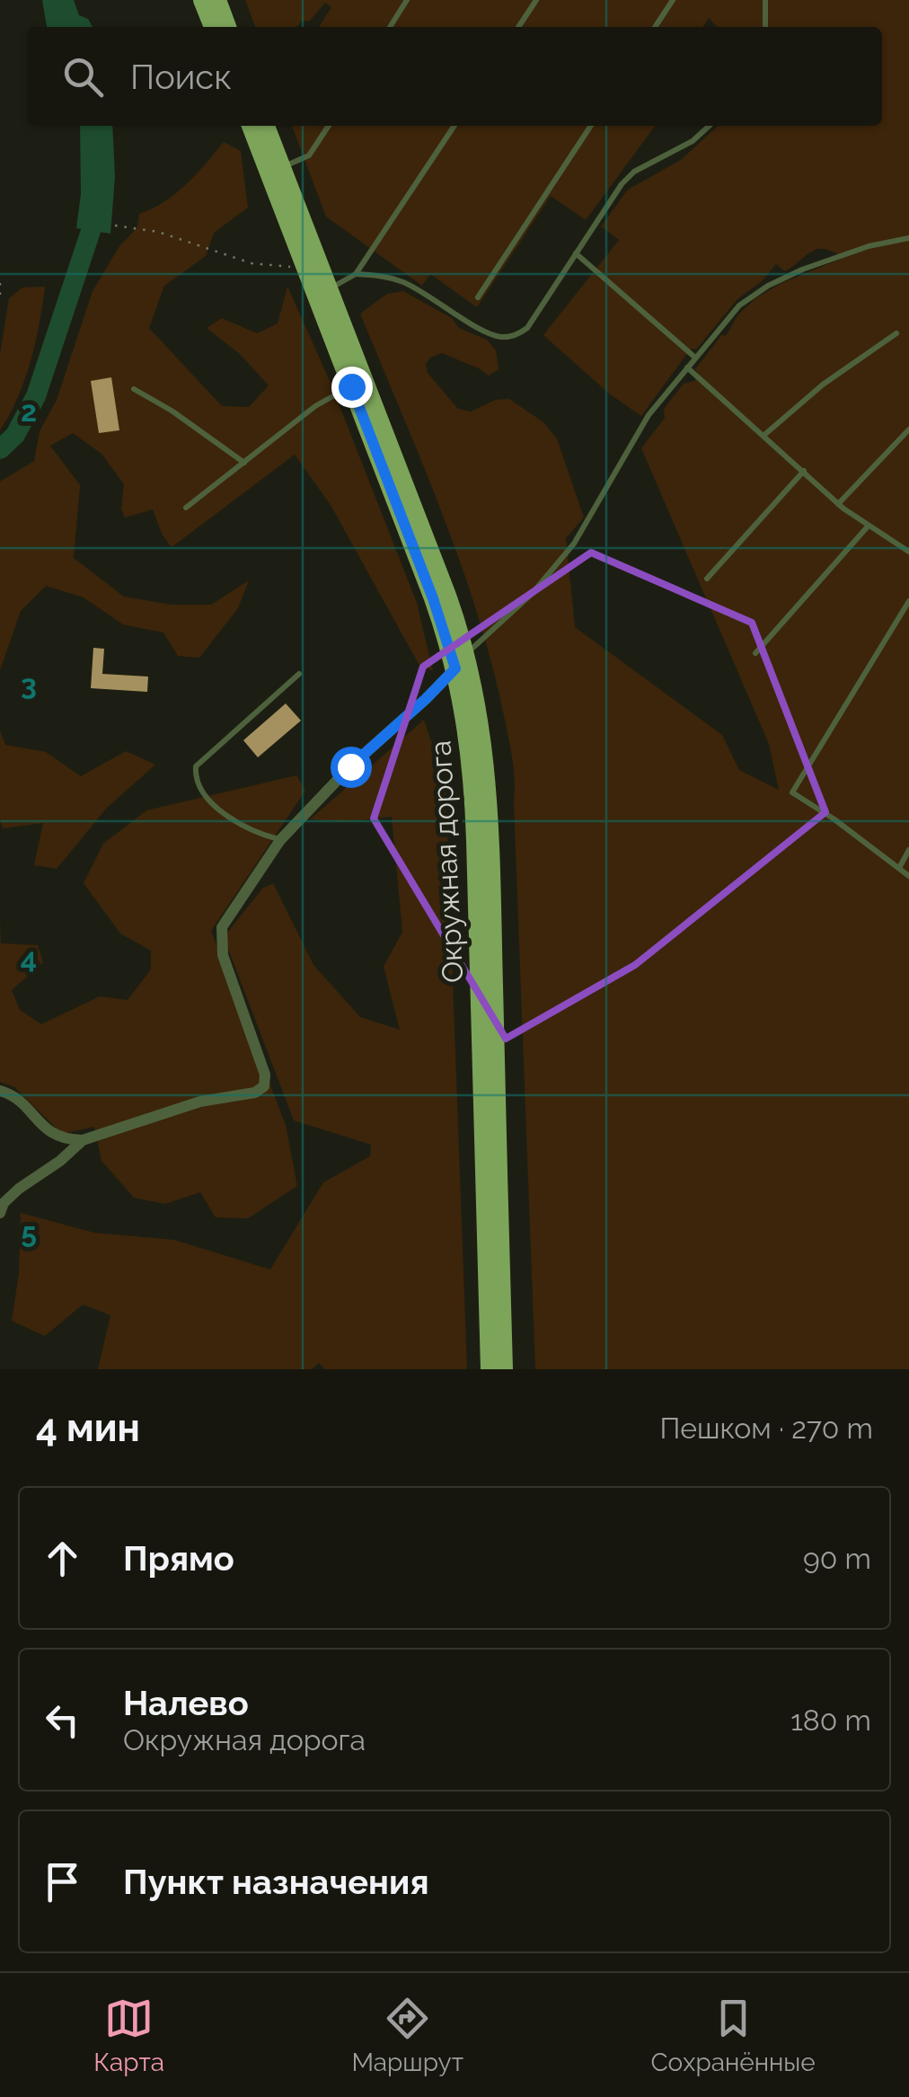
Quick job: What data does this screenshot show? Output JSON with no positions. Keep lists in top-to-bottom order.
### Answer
{
  "streets": {
    "main road": ["Окружная дорога"]
  },
  "page": {
    "search": "Поиск",
    "heading": ["4 мин", "Пешком · 270 m"],
    "list": [
      ["Прямо", "90 m"],
      ["Налево", "Окружная дорога", "180 m"],
      "Пункт назначения"
    ],
    "nav": ["Карта", "Маршрут", "Сохранённые"]
  },
  "grid": {
    "rows": [
      "2",
      "3",
      "4",
      "5"
    ]
  }
}
